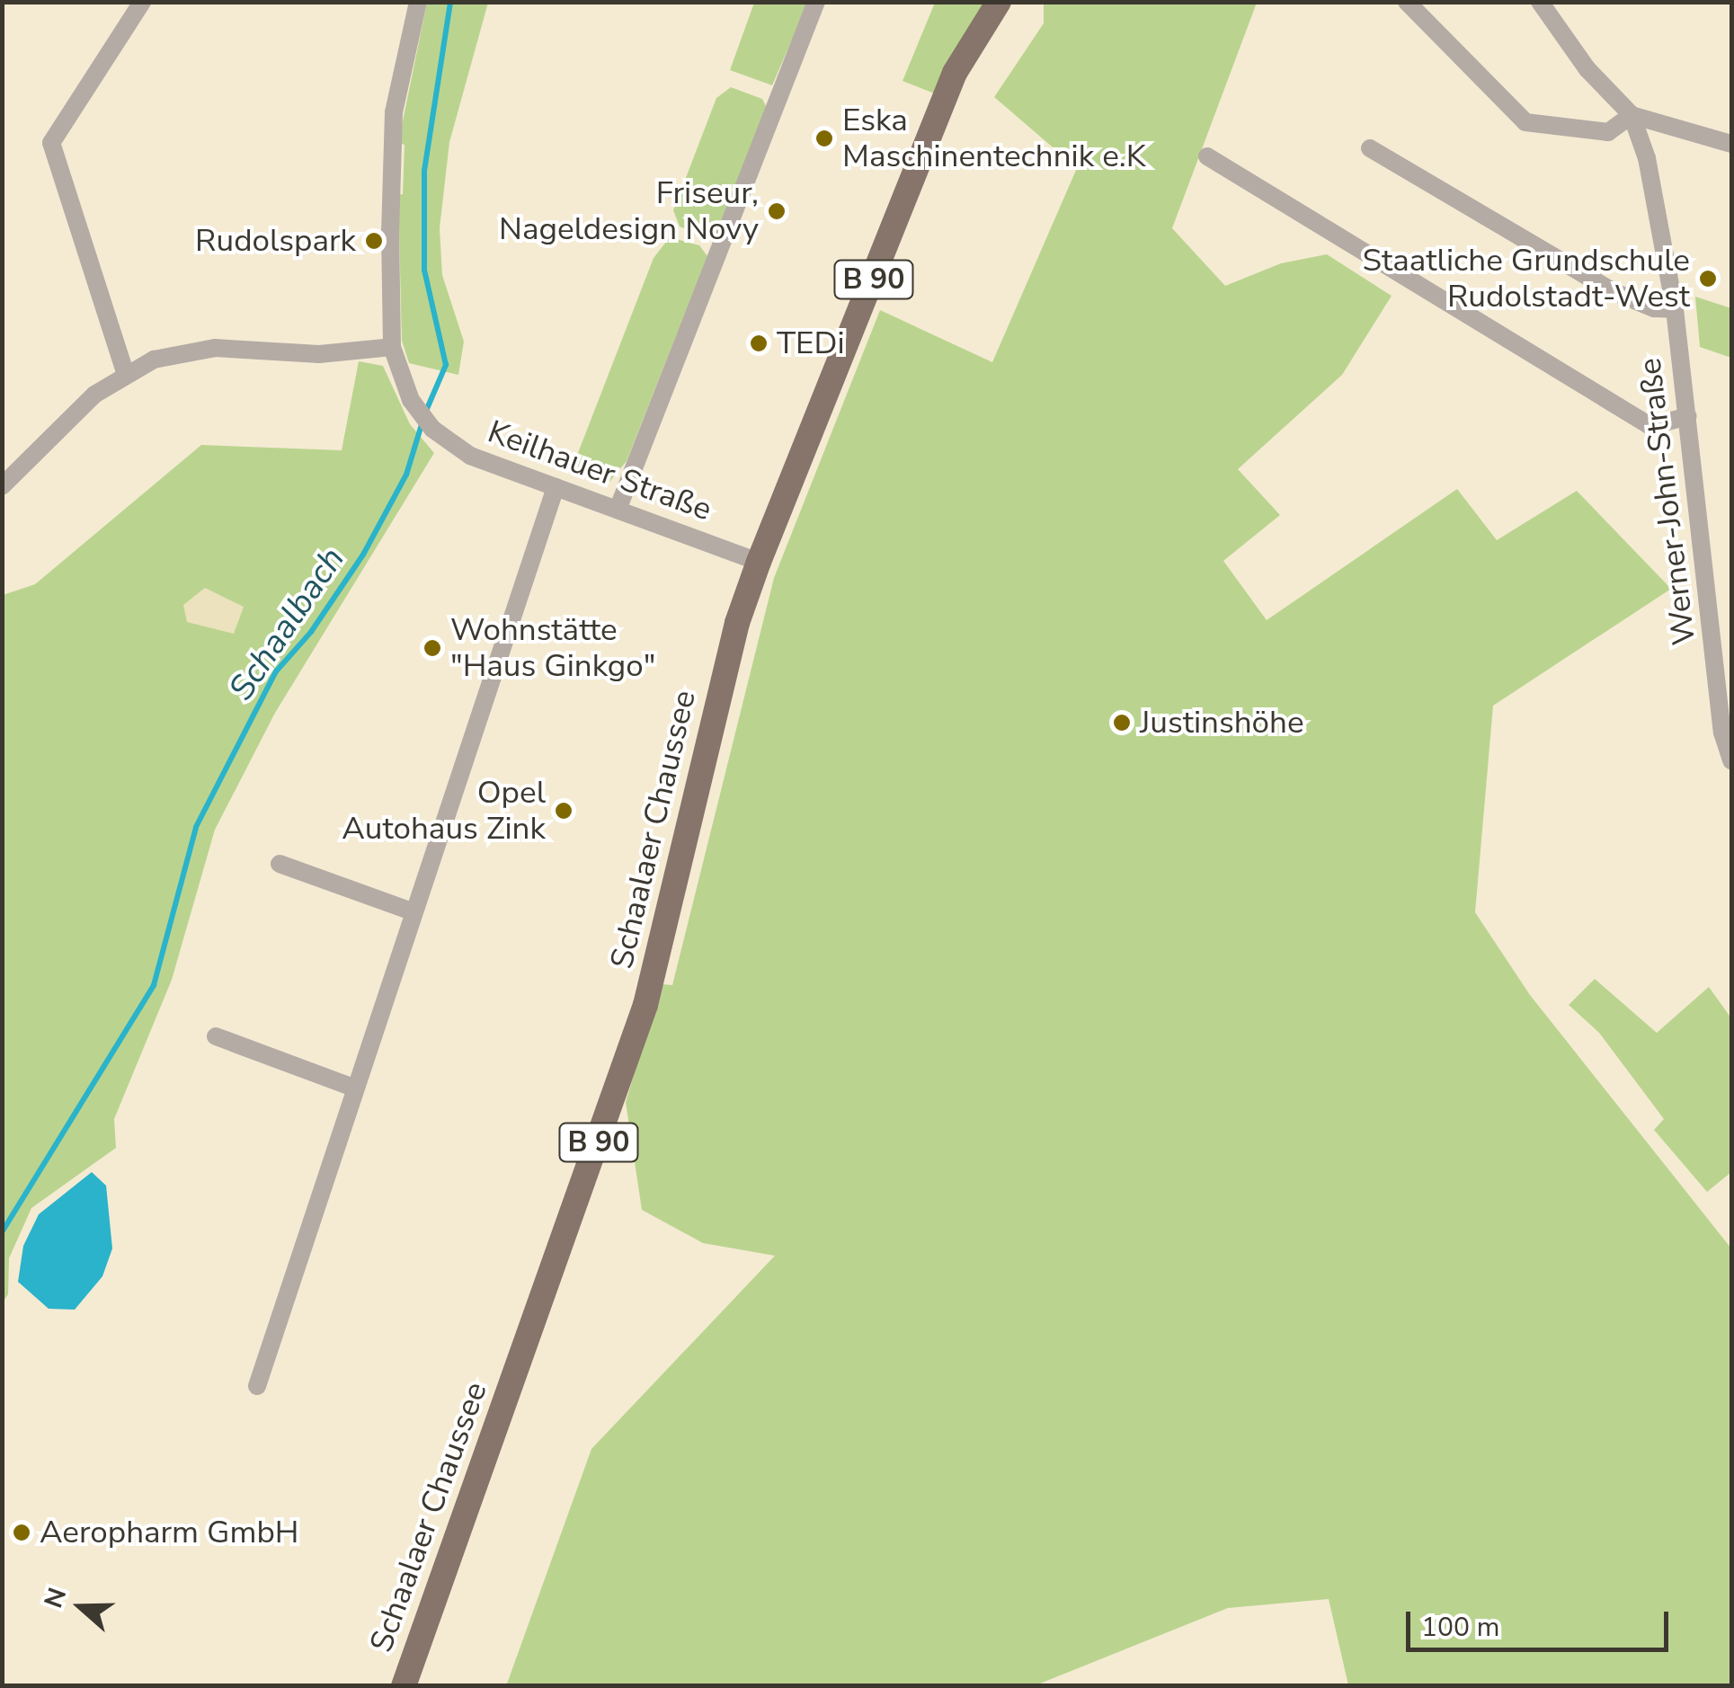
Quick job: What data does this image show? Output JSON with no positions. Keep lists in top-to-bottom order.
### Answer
{
  "streets": {
    "main road": ["B 90", "Schaalaer Chaussee"],
    "street": ["Keilhauer Straße", "Werner-John-Straße"]
  },
  "crossings": [
    ["Keilhauer Straße", "Schaalaer Chaussee"]
  ],
  "water": ["Schaalbach"],
  "places": [
    "Eska Maschinentechnik e.K",
    "Friseur, Nageldesign Novy",
    "Rudolspark",
    "Staatliche Grundschule Rudolstadt-West",
    "TEDi",
    "Wohnstätte \"Haus Ginkgo\"",
    "Justinshöhe",
    "Opel Autohaus Zink",
    "Aeropharm GmbH"
  ],
  "scale_bar": "100 m",
  "north": "left"
}
